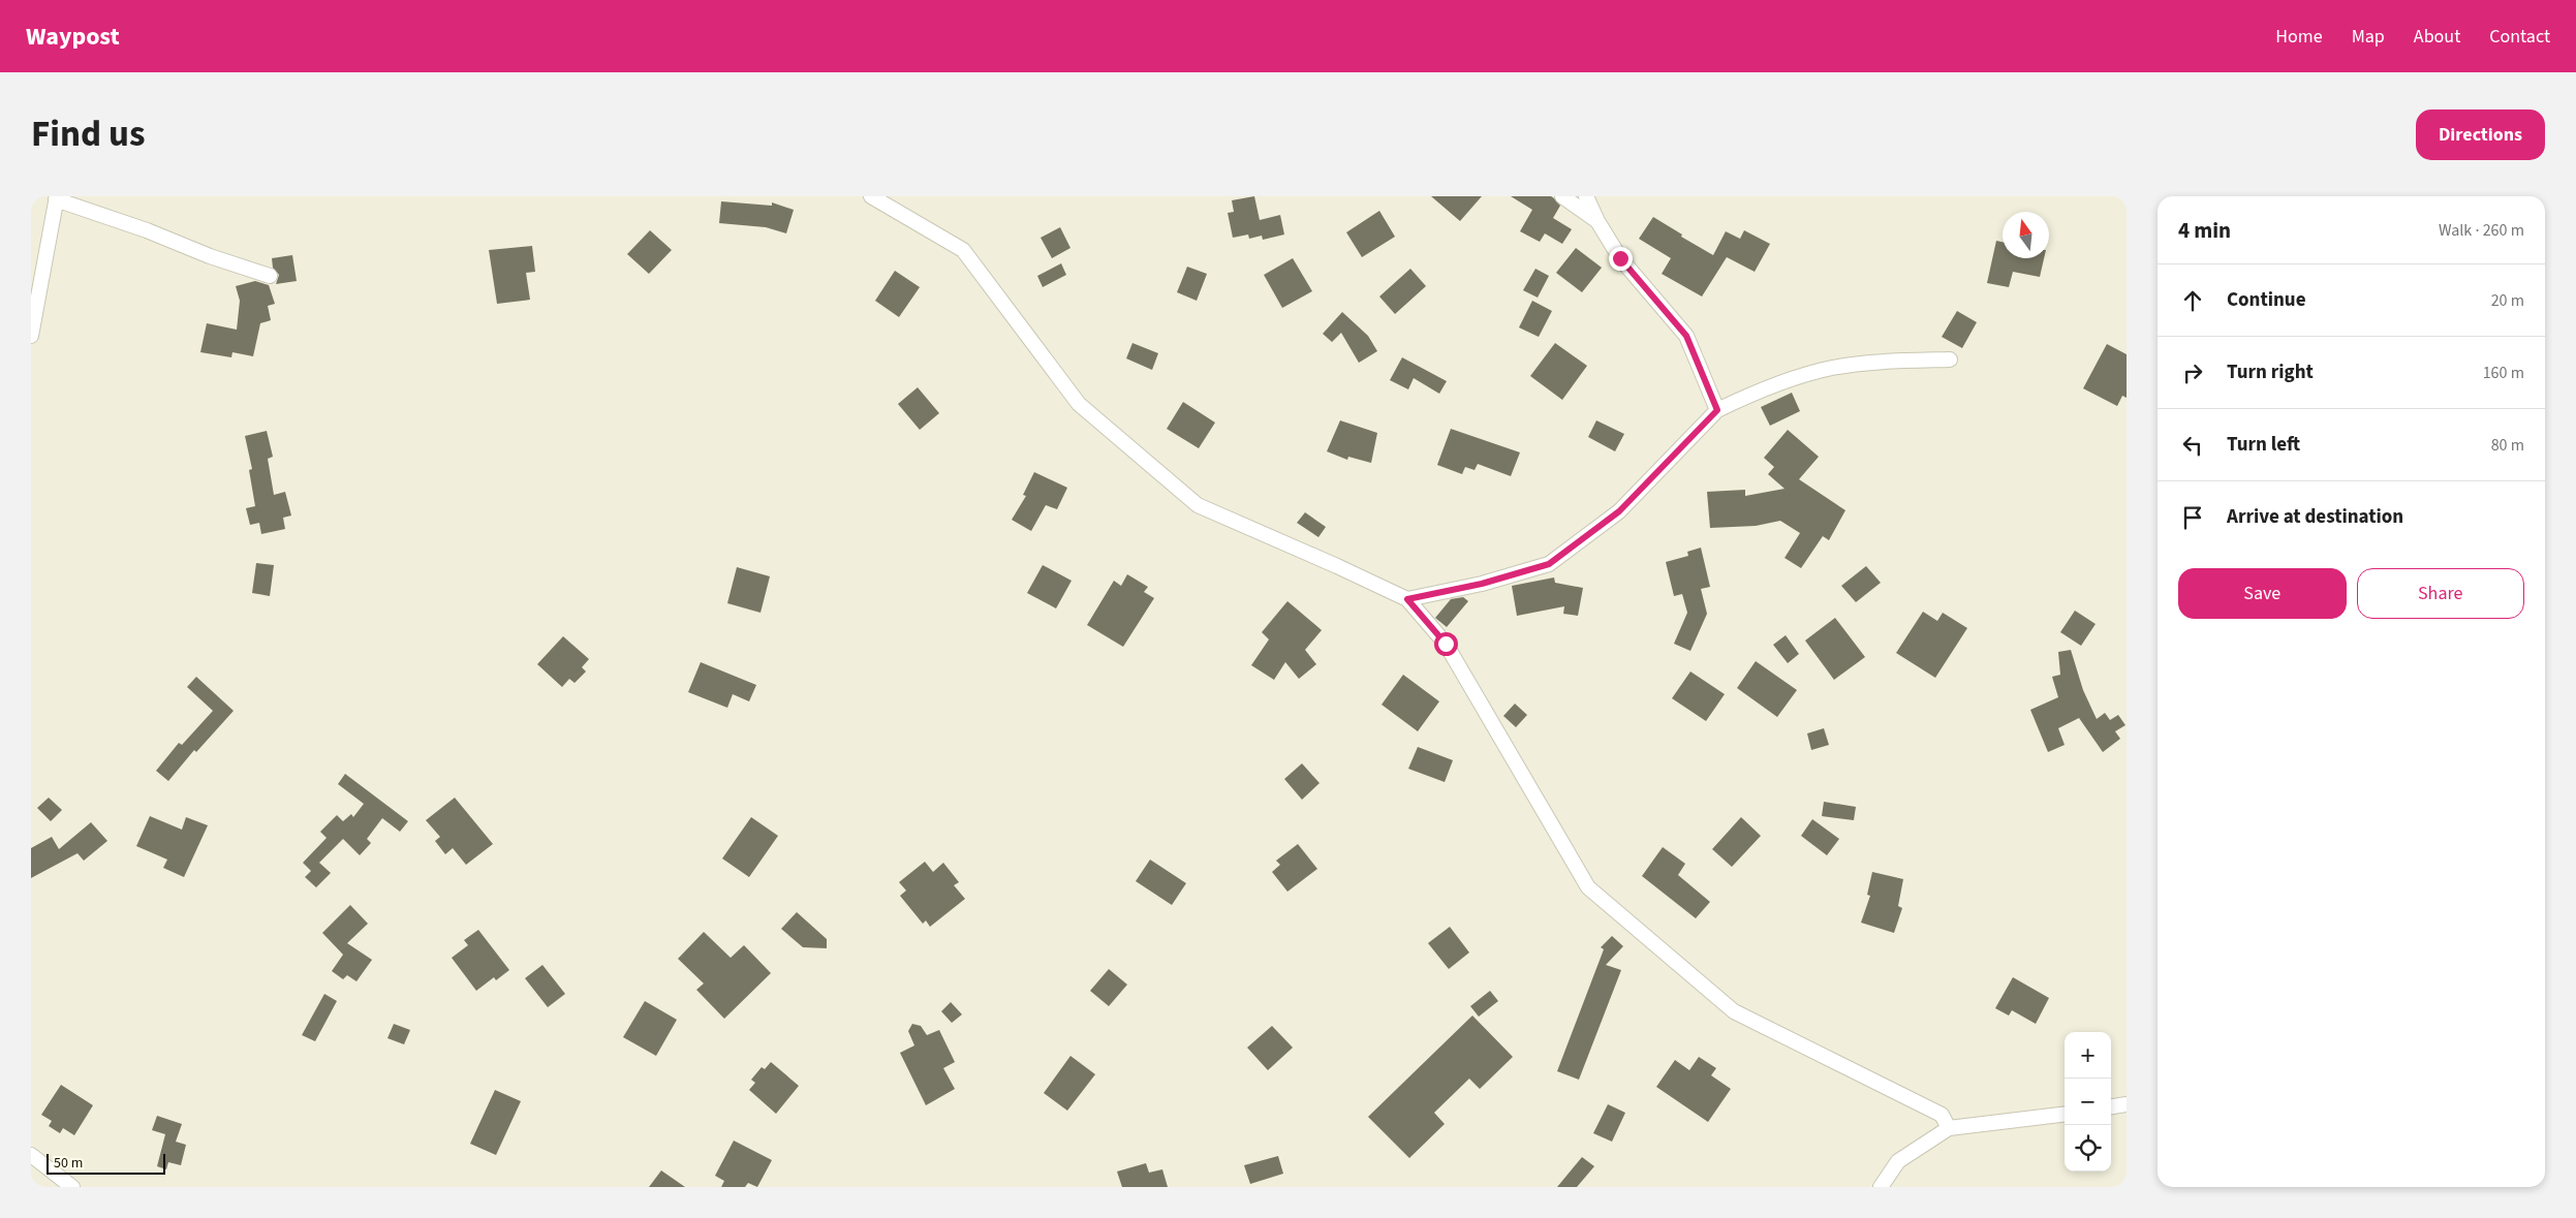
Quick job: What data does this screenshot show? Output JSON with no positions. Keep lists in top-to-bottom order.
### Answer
{
  "scale_bar": "50 m",
  "north": "top",
  "page": {
    "header": "Waypost",
    "nav": [
      "Home",
      "Map",
      "About",
      "Contact"
    ],
    "title": "Find us",
    "buttons": [
      "Directions",
      ["Save", "Share"]
    ],
    "heading": ["4 min", "Walk · 260 m"],
    "list": [
      ["Continue", "20 m"],
      ["Turn right", "160 m"],
      ["Turn left", "80 m"],
      "Arrive at destination"
    ],
    "map_buttons": ["+", "−"],
    "scale": "50 m"
  }
}
